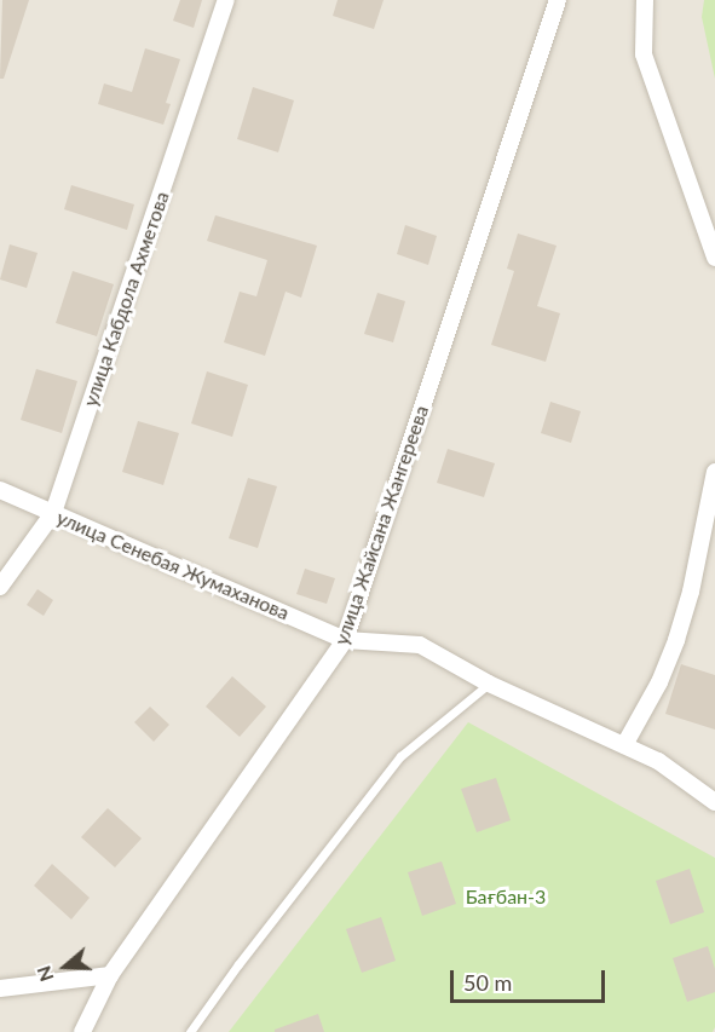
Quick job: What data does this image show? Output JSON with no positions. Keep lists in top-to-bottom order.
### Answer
{
  "streets": {
    "street": ["улица Кабдола Ахметова", "улица Жайсана Жангереева", "улица Сенебая Жумаханова"]
  },
  "crossings": [
    ["улица Кабдола Ахметова", "улица Сенебая Жумаханова"],
    ["улица Жайсана Жангереева", "улица Сенебая Жумаханова"]
  ],
  "parks": ["Бағбан-3"],
  "scale_bar": "50 m",
  "north": "left"
}
